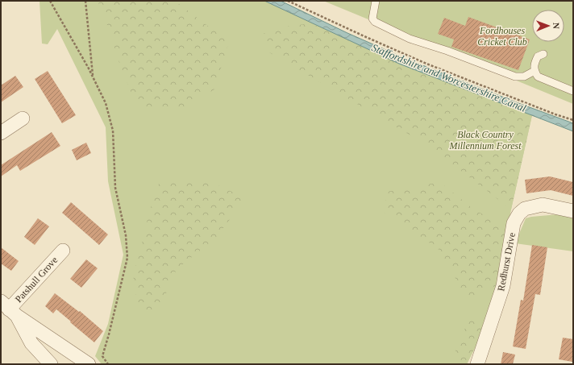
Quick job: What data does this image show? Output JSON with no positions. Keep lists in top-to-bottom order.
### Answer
{
  "streets": {
    "street": ["Redhurst Drive", "Patshull Grove"]
  },
  "water": ["Staffordshire and Worcestershire Canal"],
  "parks": ["Fordhouses Cricket Club", "Black Country Millennium Forest"],
  "north": "right"
}
